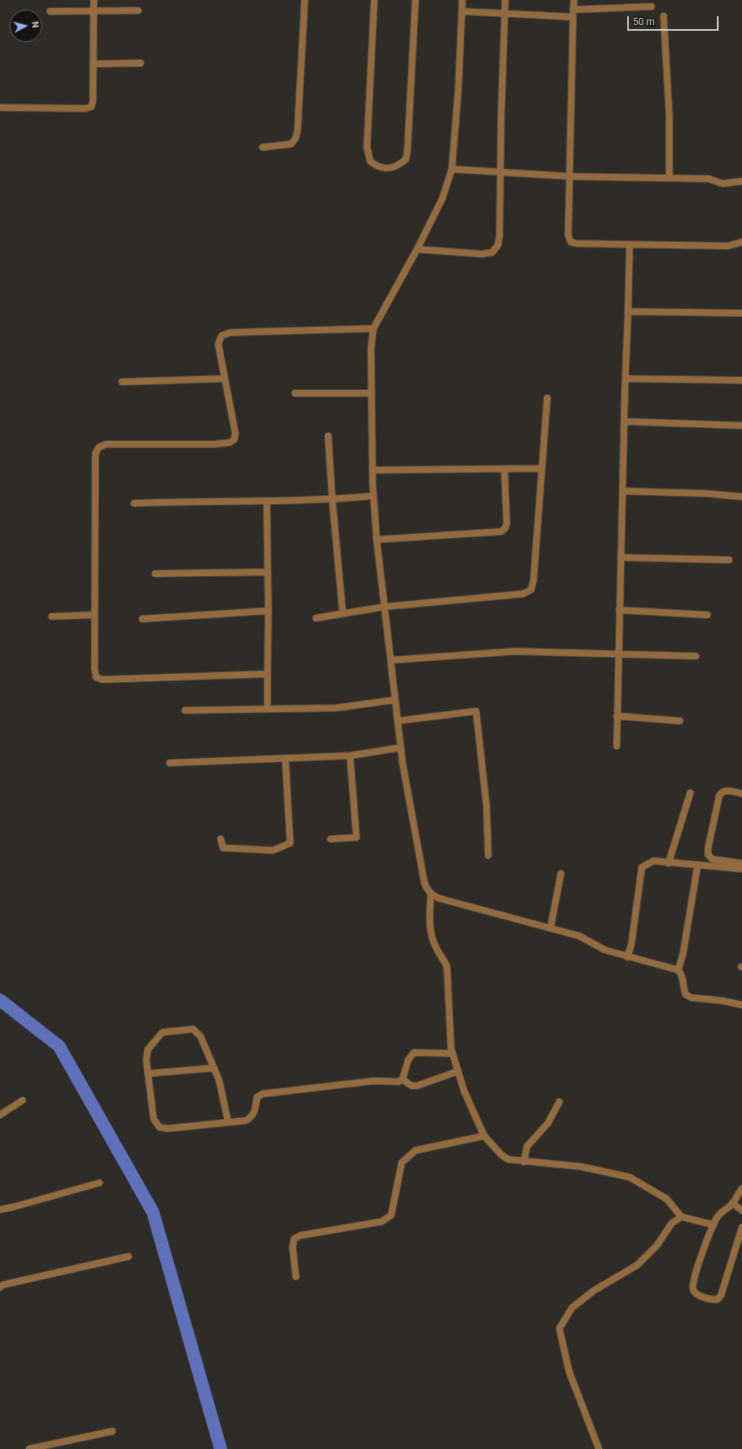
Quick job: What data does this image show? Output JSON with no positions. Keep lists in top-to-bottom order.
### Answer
{
  "scale_bar": "50 m",
  "north": "right"
}
